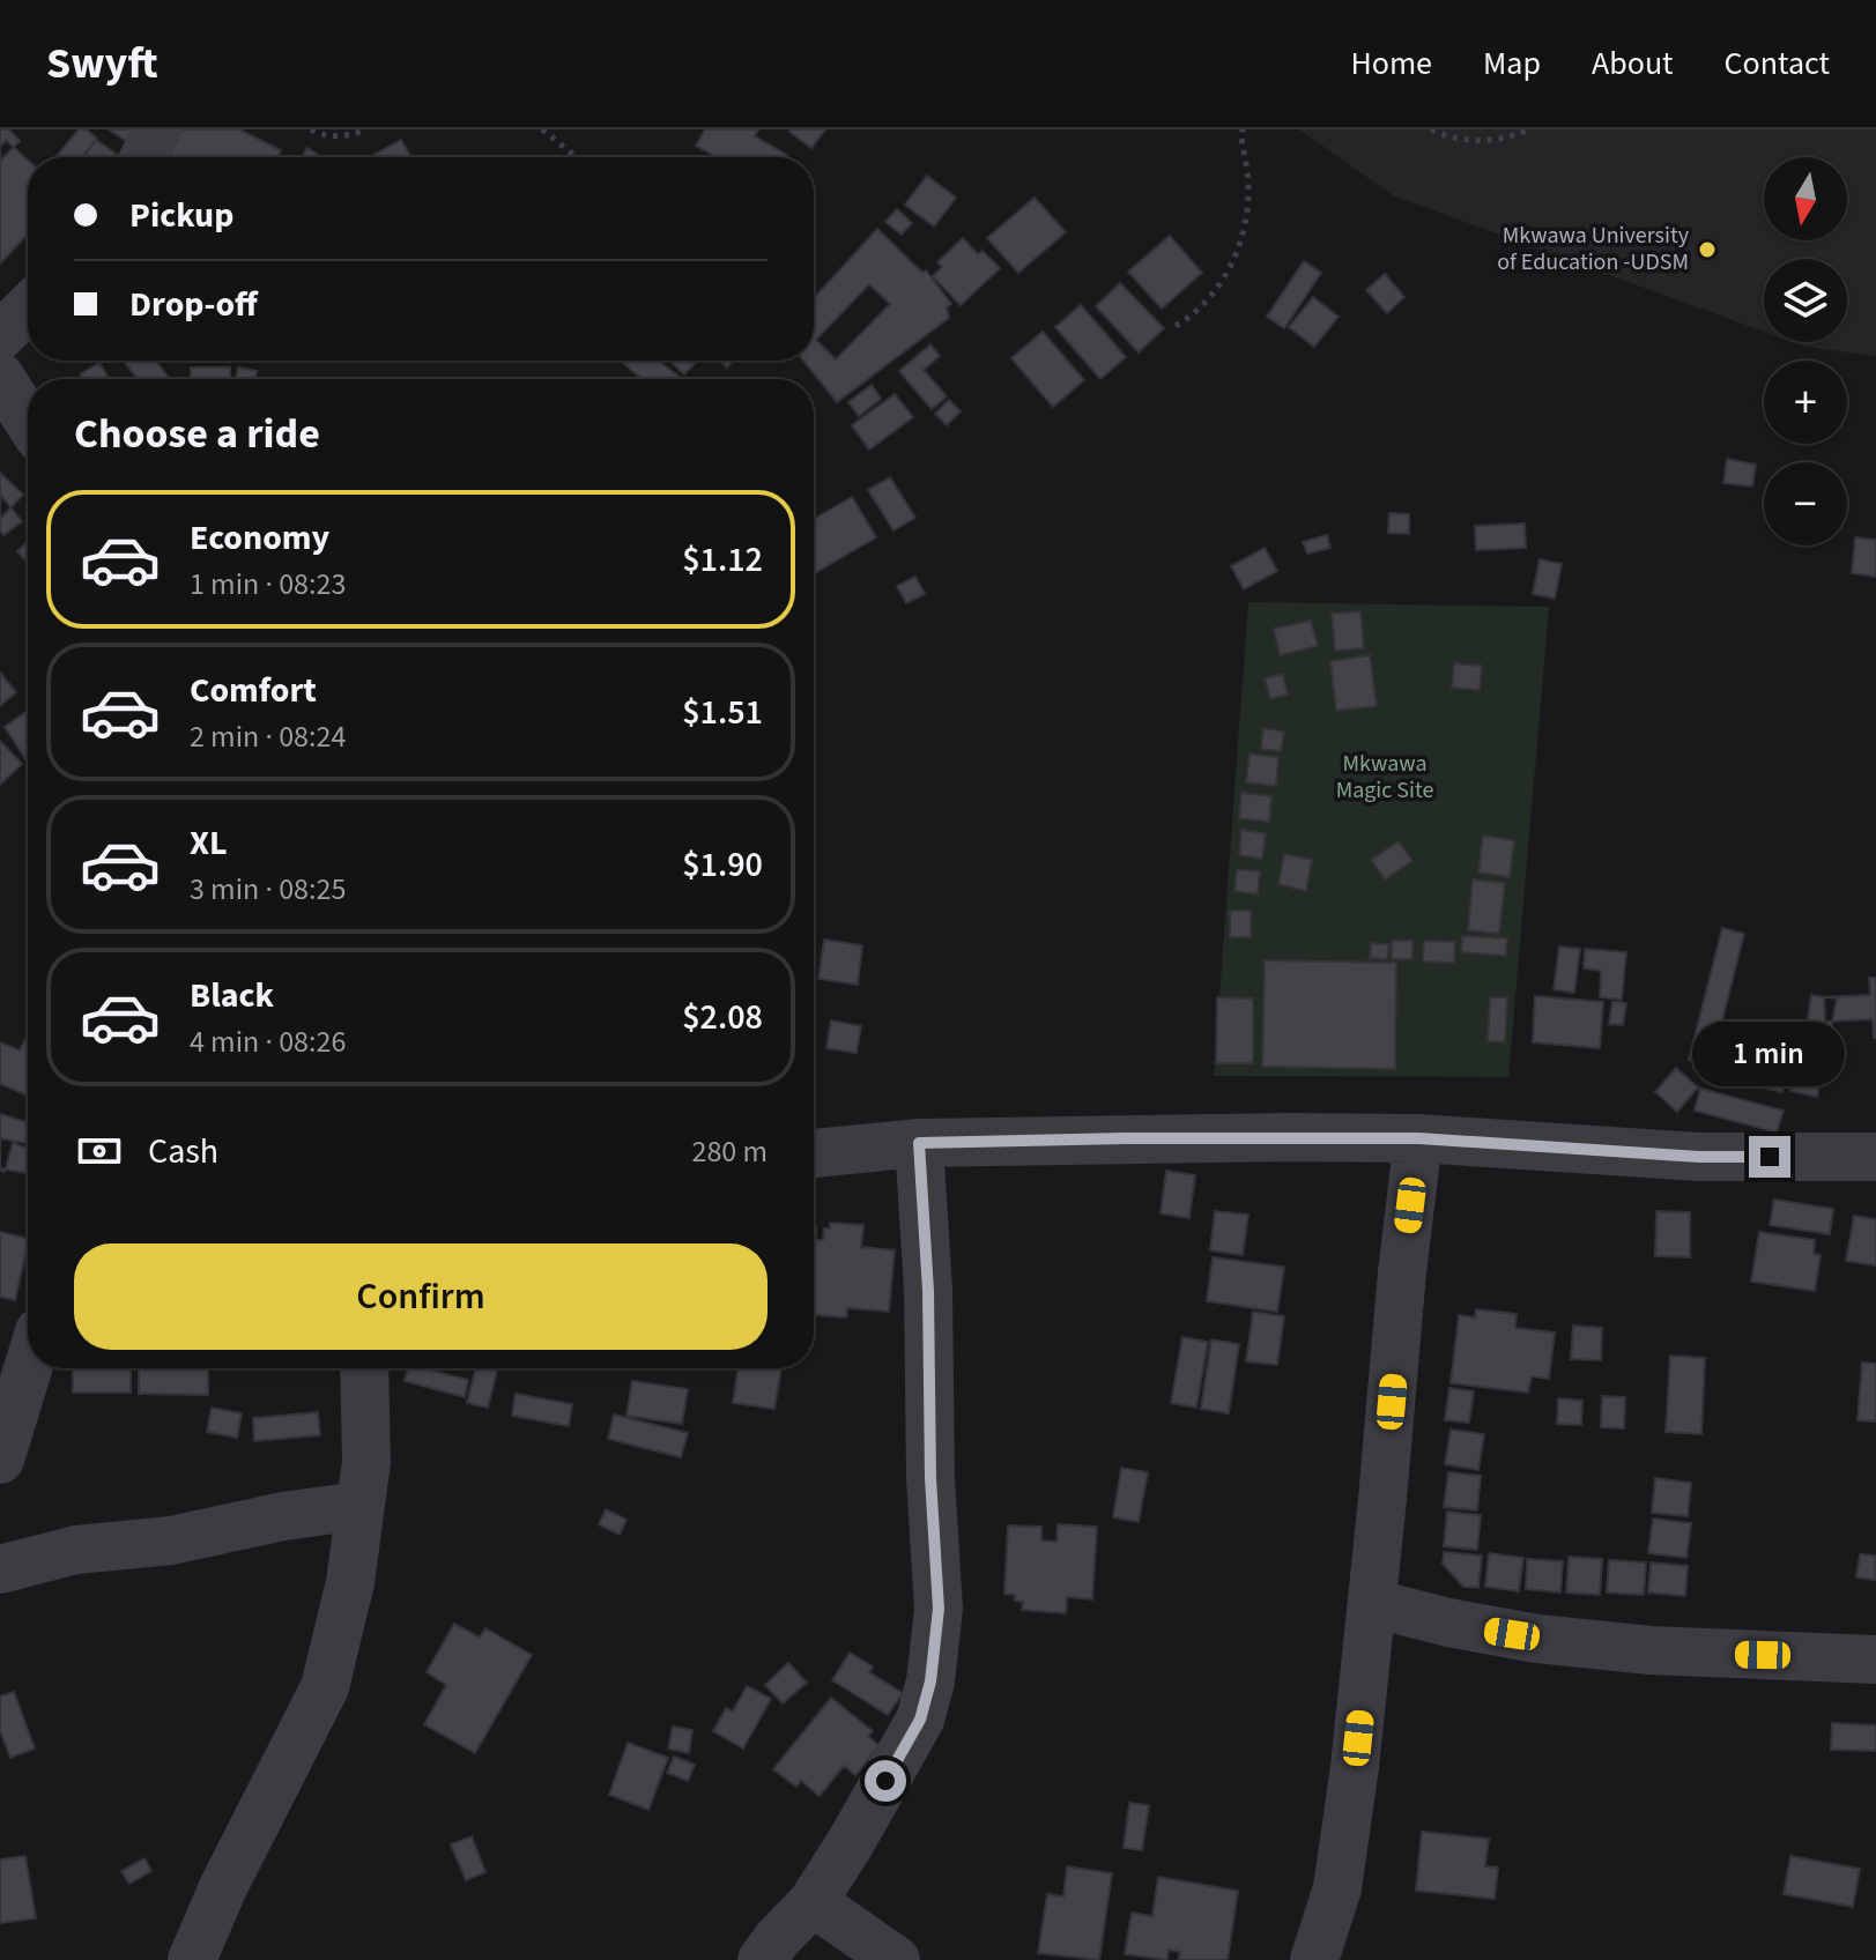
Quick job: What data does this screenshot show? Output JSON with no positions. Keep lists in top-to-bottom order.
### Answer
{
  "parks": ["Mkwawa Magic Site"],
  "places": ["Mkwawa University of Education -UDSM"],
  "north": "bottom",
  "page": {
    "header": "Swyft",
    "nav": [
      "Home",
      "Map",
      "About",
      "Contact"
    ],
    "map_buttons": ["+", "−"],
    "banner": ["Pickup", "Drop-off"],
    "heading": "Choose a ride",
    "list": [
      {
        "name": "Economy",
        "note": "1 min · 08:23",
        "value": "$1.12"
      },
      {
        "name": "Comfort",
        "note": "2 min · 08:24",
        "value": "$1.51"
      },
      {
        "name": "XL",
        "note": "3 min · 08:25",
        "value": "$1.90"
      },
      {
        "name": "Black",
        "note": "4 min · 08:26",
        "value": "$2.08"
      }
    ],
    "bubble": "1 min",
    "pay": ["Cash", "280 m"],
    "buttons": "Confirm"
  }
}
